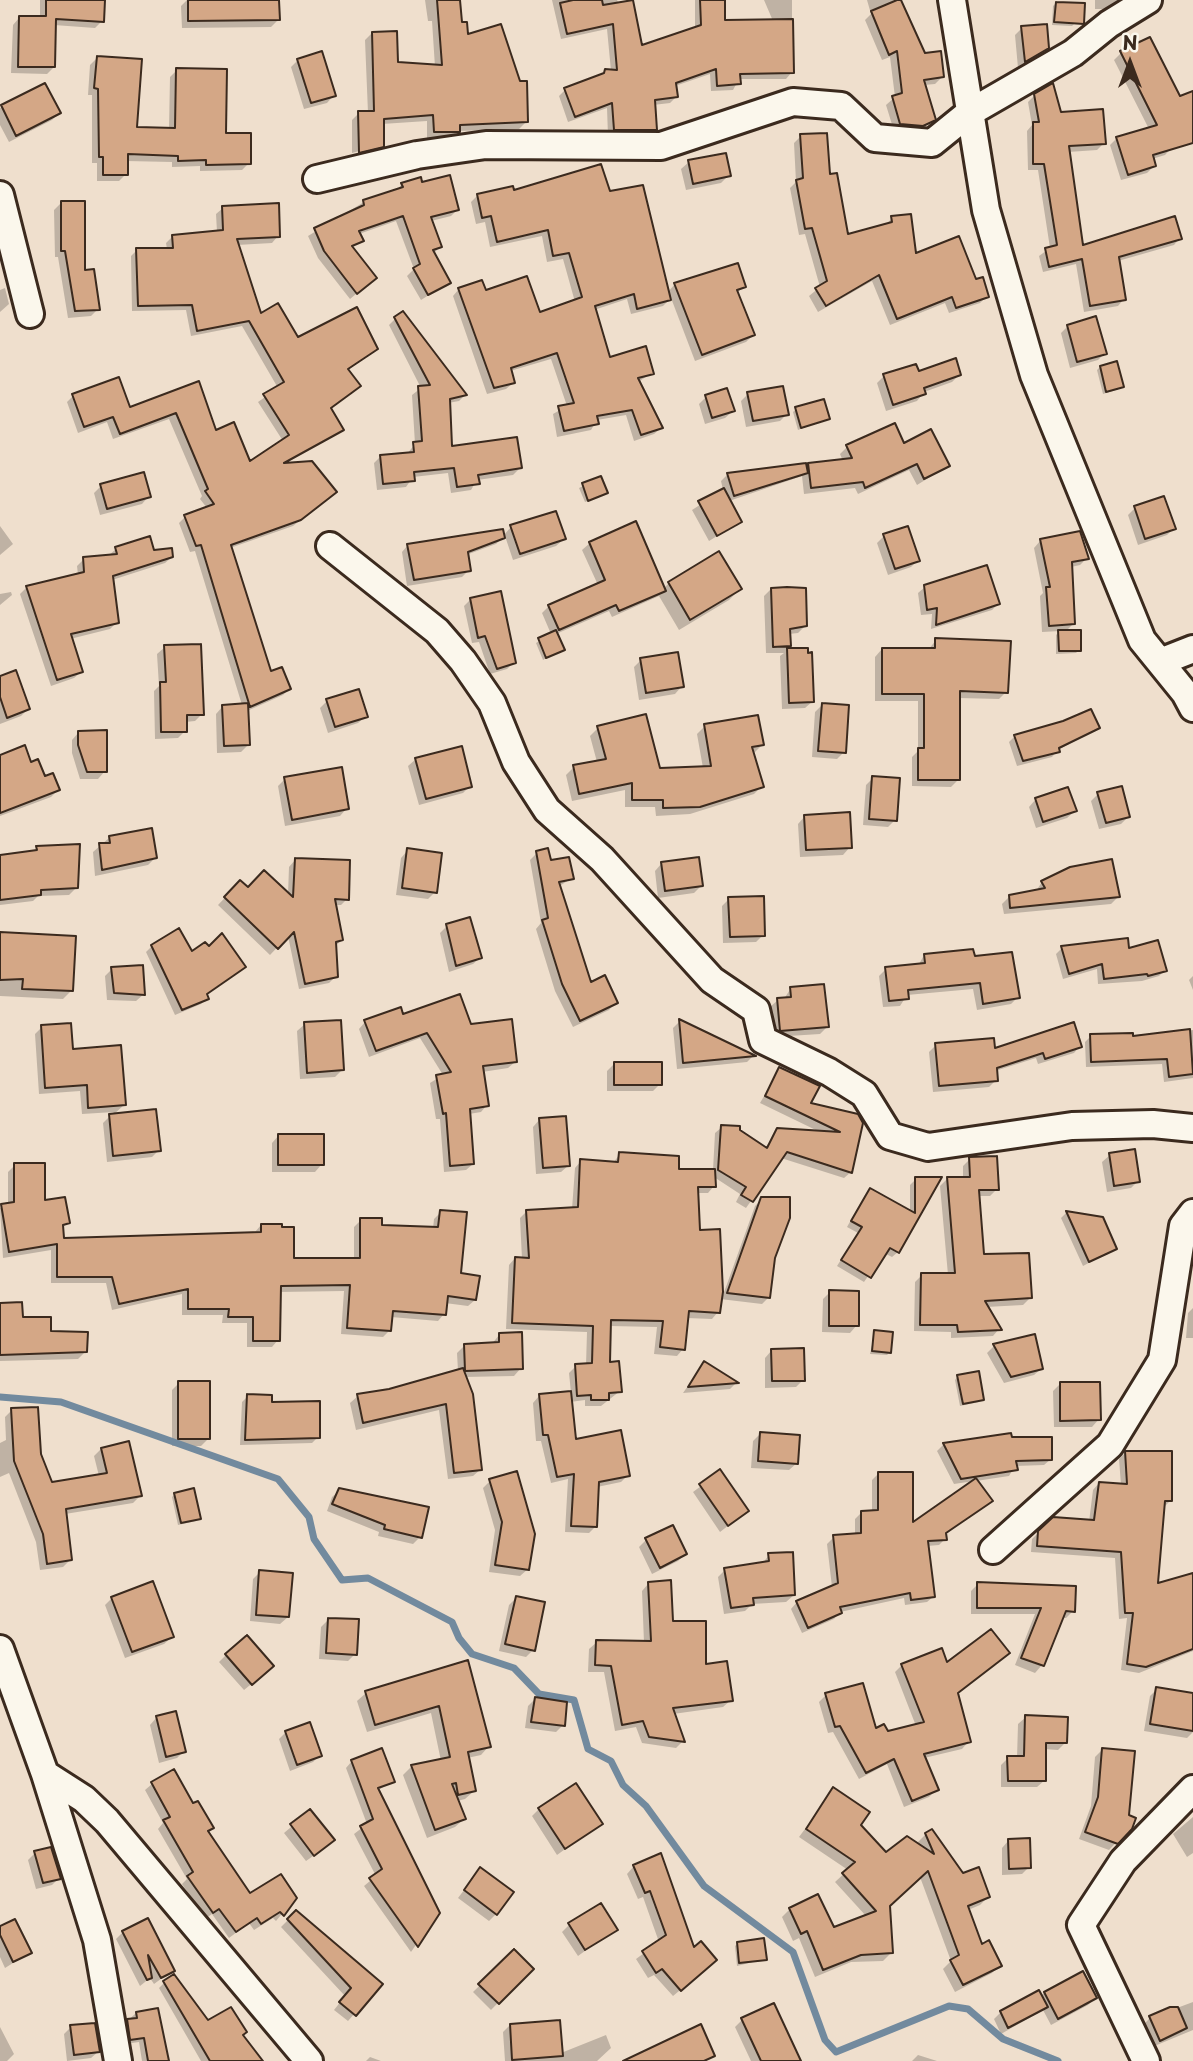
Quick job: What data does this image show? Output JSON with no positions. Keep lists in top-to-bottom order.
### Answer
{
  "north": "top"
}
